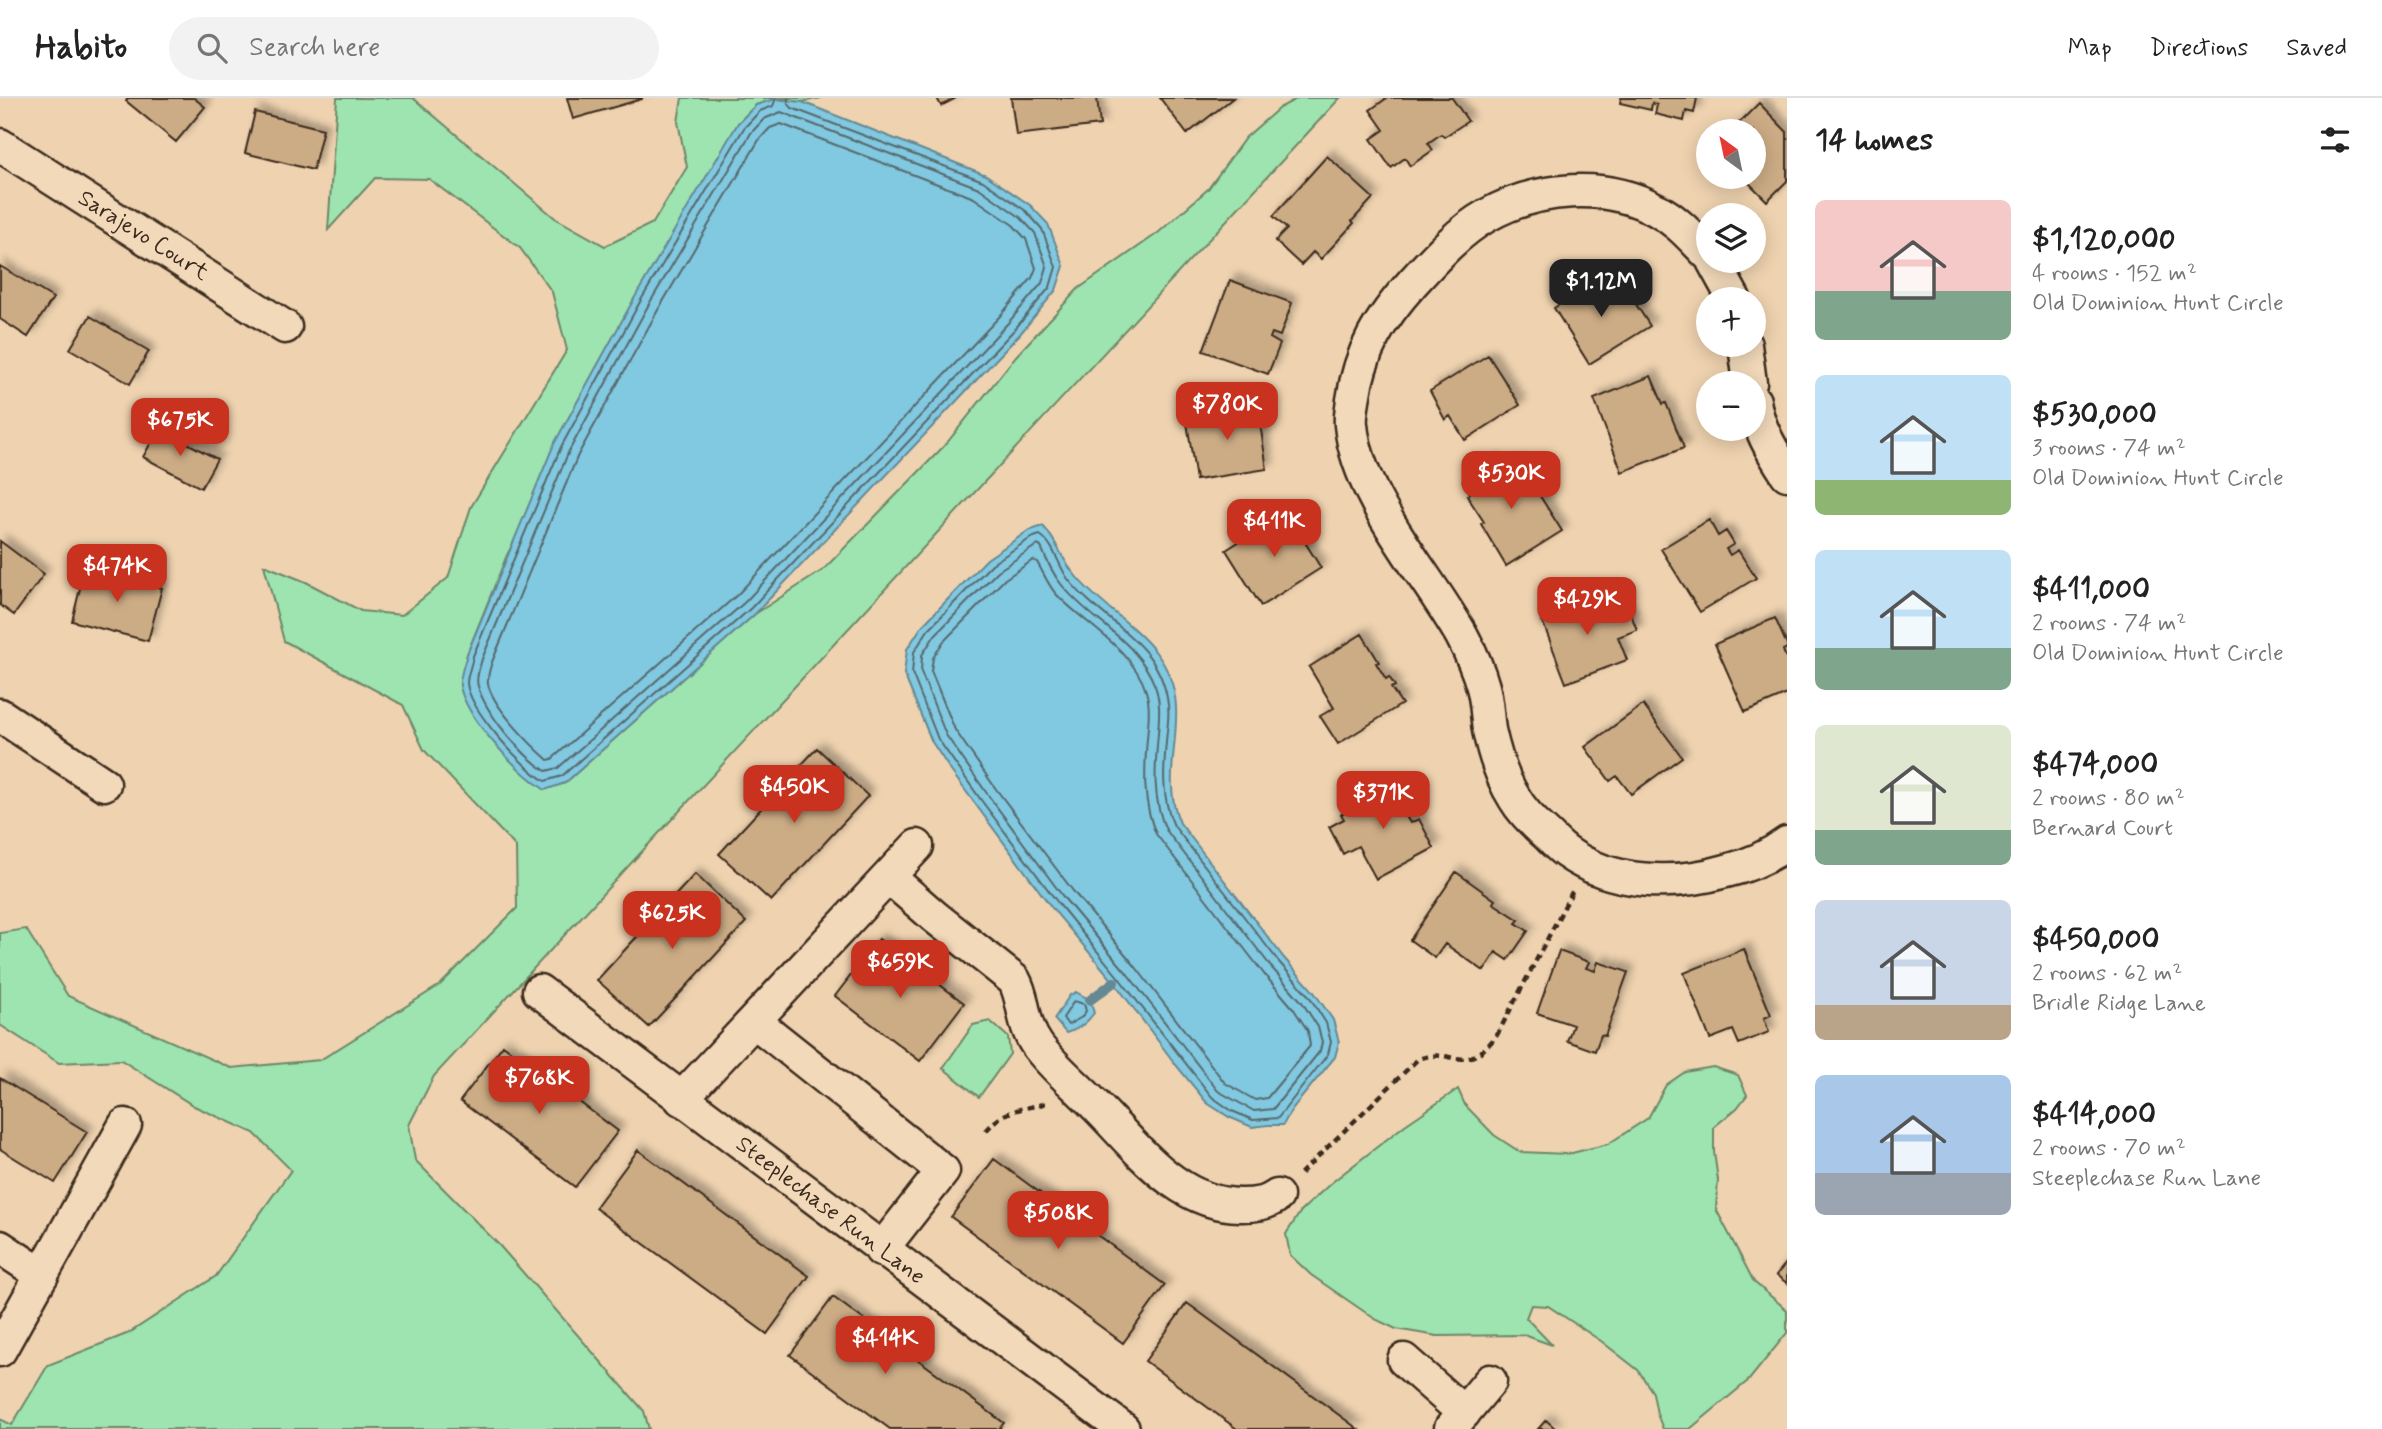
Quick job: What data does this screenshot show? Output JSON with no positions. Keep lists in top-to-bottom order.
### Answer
{
  "streets": {
    "street": ["Sarajevo Court", "Steeplechase Run Lane"]
  },
  "north": "top left",
  "page": {
    "header": "Habito",
    "search": "Search here",
    "nav": ["Map", "Directions", "Saved"],
    "heading": "14 homes",
    "map_buttons": ["+", "−"],
    "list": [
      {
        "name": "$1,120,000",
        "note": "4 rooms · 152 m² · Old Dominion Hunt Circle"
      },
      {
        "name": "$530,000",
        "note": "3 rooms · 74 m² · Old Dominion Hunt Circle"
      },
      {
        "name": "$411,000",
        "note": "2 rooms · 74 m² · Old Dominion Hunt Circle"
      },
      {
        "name": "$474,000",
        "note": "2 rooms · 80 m² · Bernard Court"
      },
      {
        "name": "$450,000",
        "note": "2 rooms · 62 m² · Bridle Ridge Lane"
      },
      {
        "name": "$414,000",
        "note": "2 rooms · 70 m² · Steeplechase Run Lane"
      }
    ],
    "price": [
      "$1.12M",
      "$780K",
      "$675K",
      "$530K",
      "$411K",
      "$474K",
      "$429K",
      "$450K",
      "$371K",
      "$625K",
      "$659K",
      "$768K",
      "$508K",
      "$414K"
    ]
  }
}
